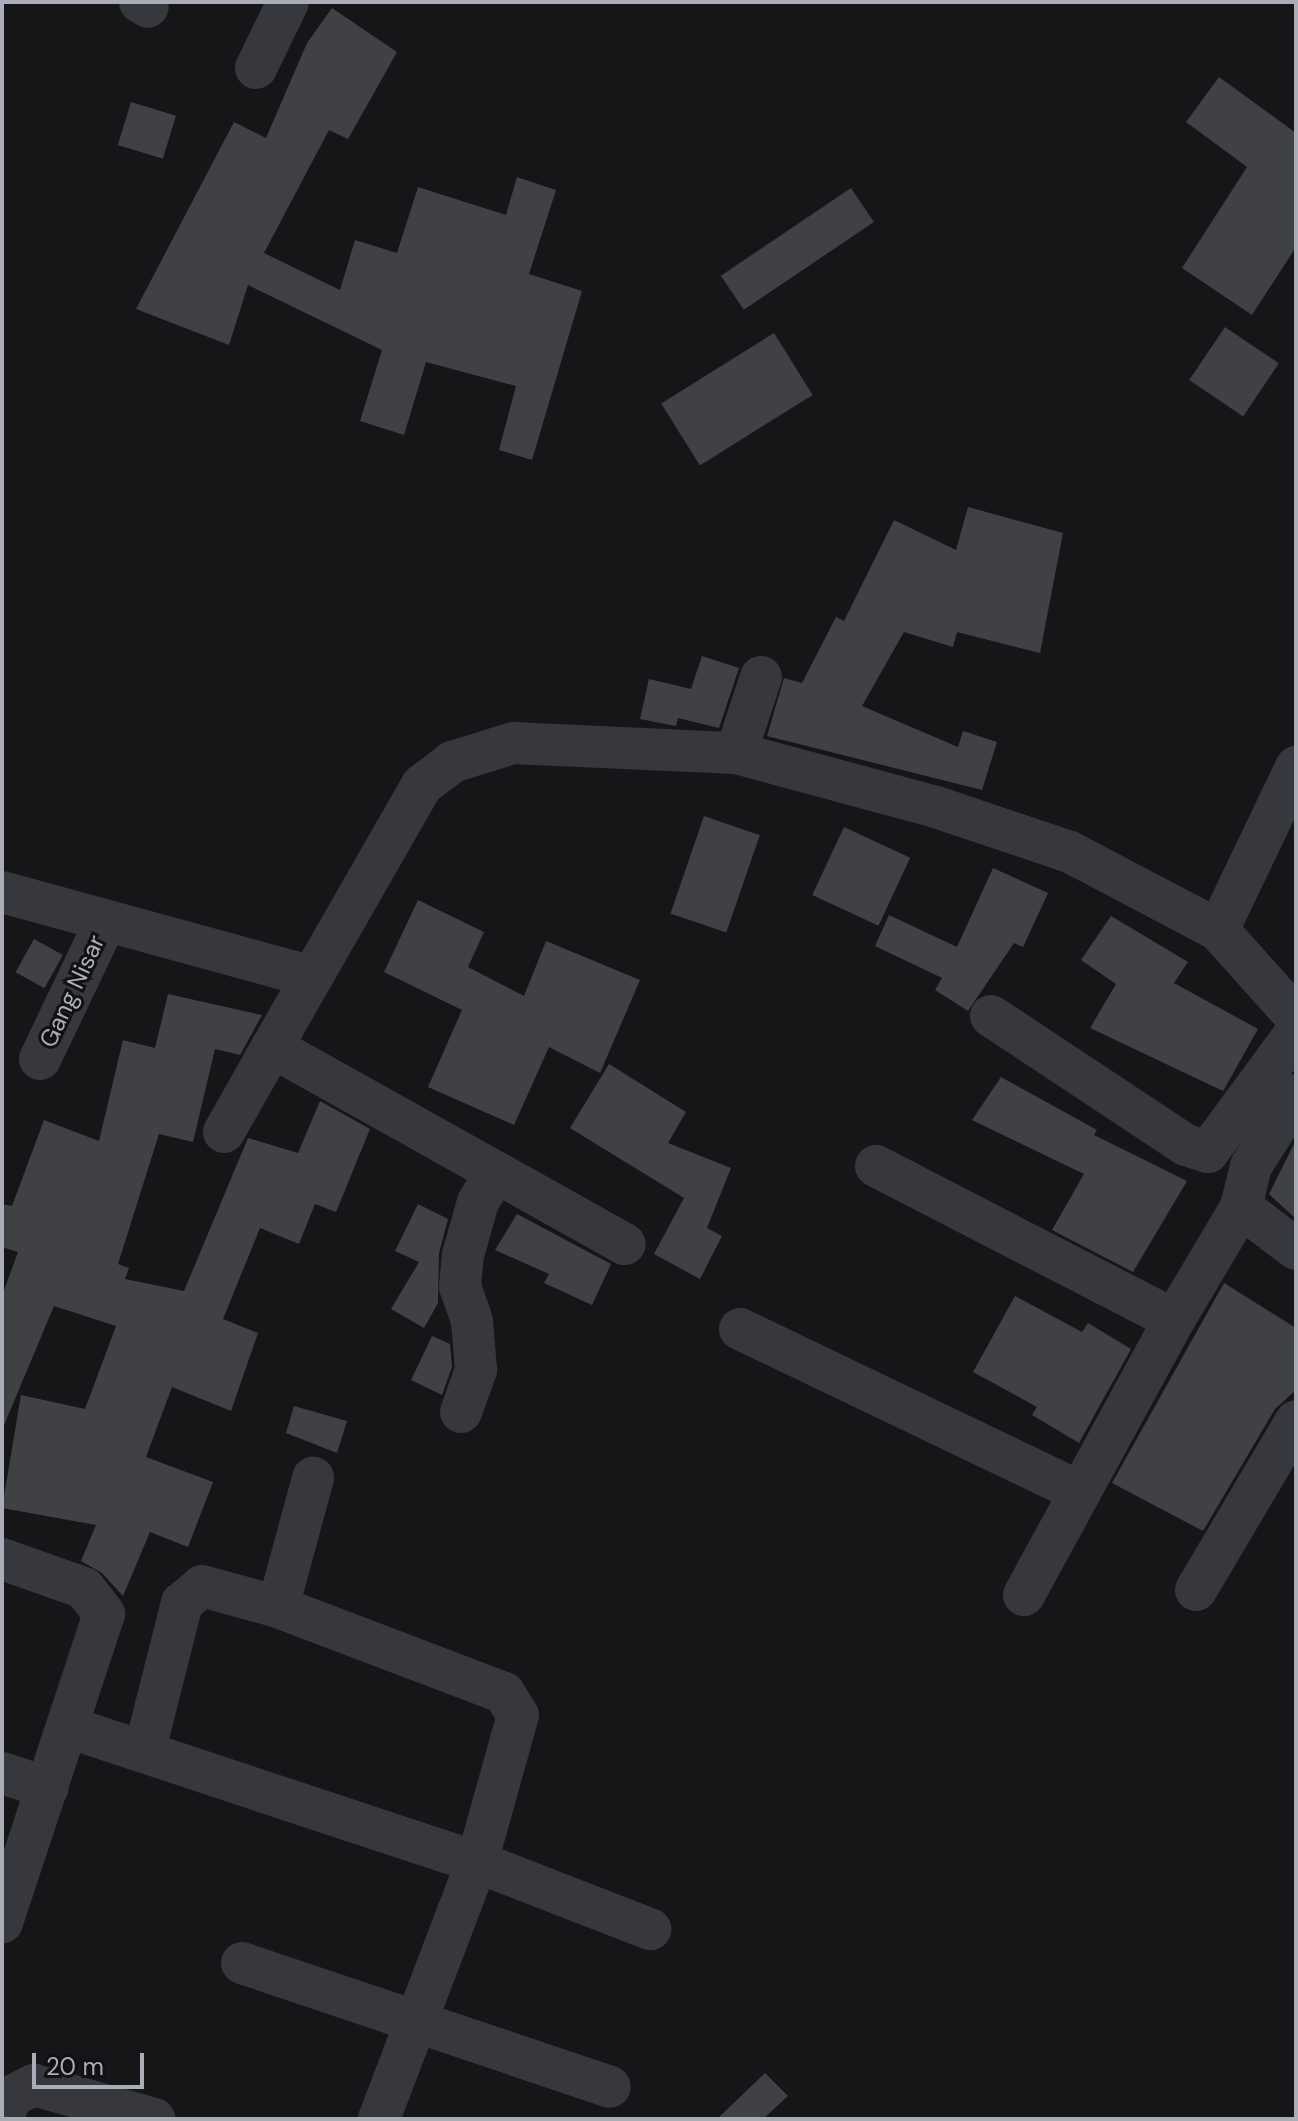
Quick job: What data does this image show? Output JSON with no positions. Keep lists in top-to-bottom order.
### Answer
{
  "streets": {
    "street": ["Gang Nisar"]
  },
  "scale_bar": "20 m"
}
